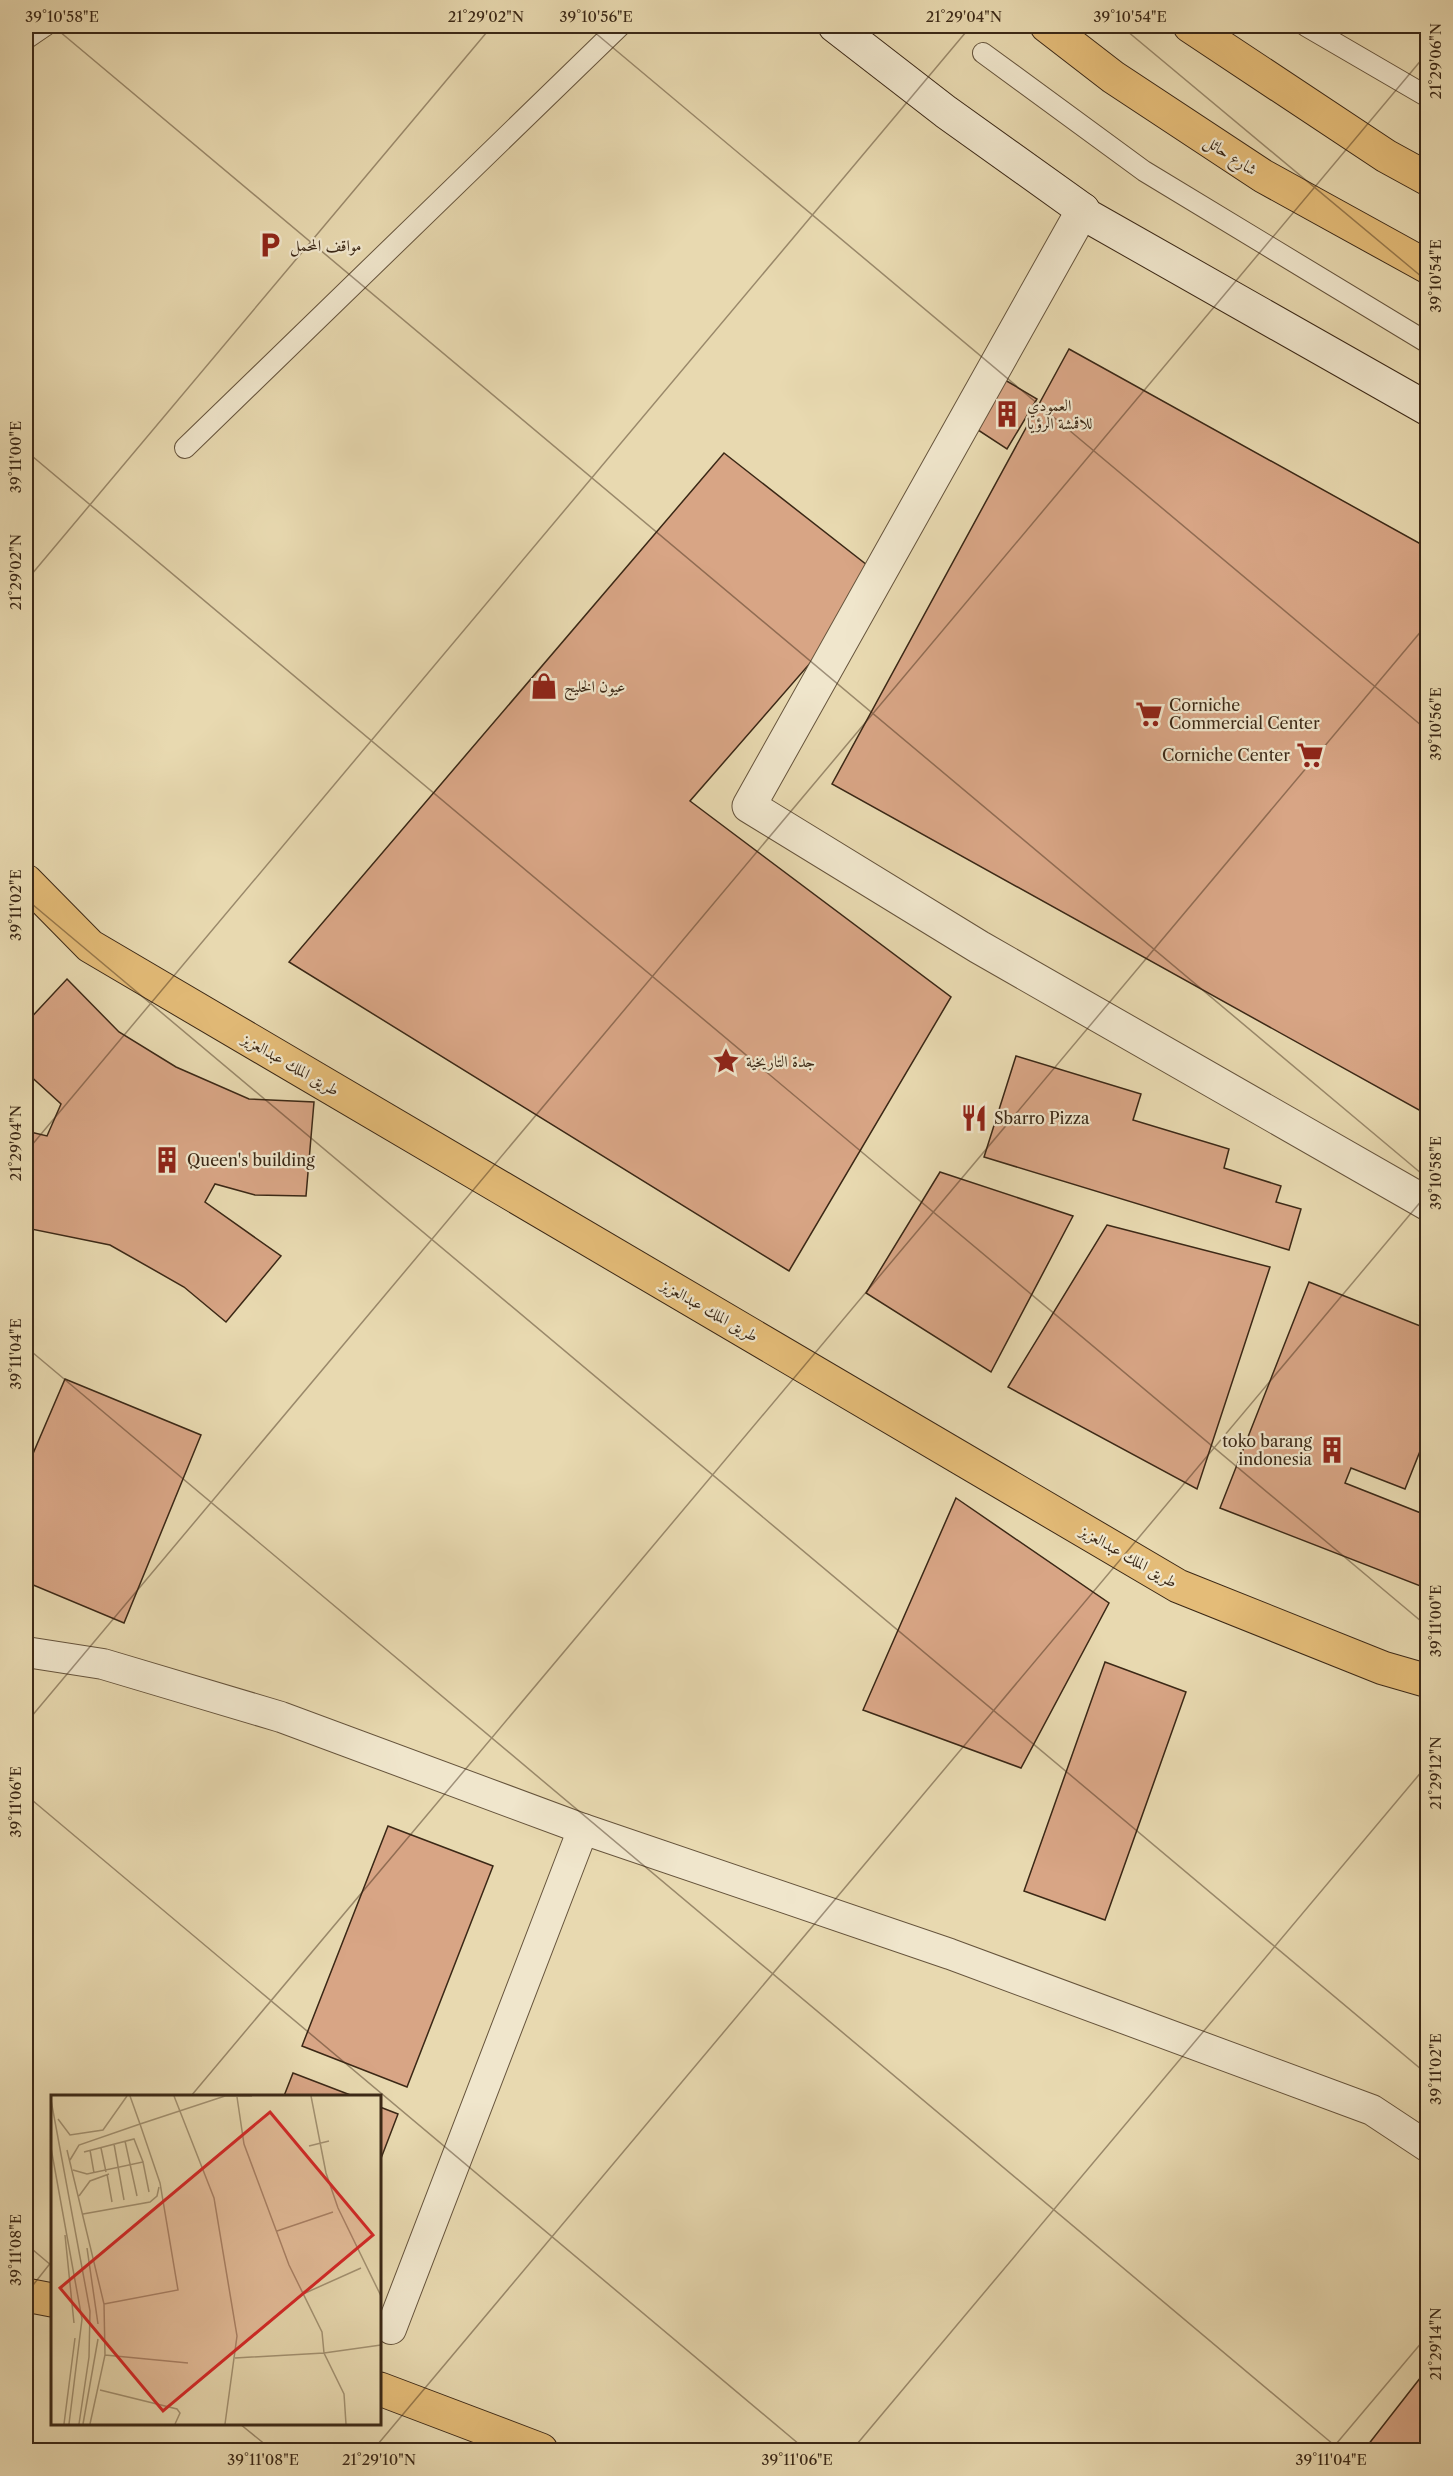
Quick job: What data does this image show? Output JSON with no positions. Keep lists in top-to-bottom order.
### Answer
{
  "streets": {
    "main road": ["شارع حائل", "طريق الملك عبدالعزيز"]
  },
  "places": {
    "parking": ["مواقف المحمل"],
    "building": ["العمودي للاقمشة الرؤيا", "Queen's building", "toko barang indonesia"],
    "shop": ["عيون الخليج"],
    "supermarket": ["Corniche Commercial Center", "Corniche Center"],
    "place": ["جدة التاريخية"],
    "restaurant": ["Sbarro Pizza"]
  },
  "coordinates": [
    "39°10'58\"E",
    "21°29'02\"N",
    "39°10'56\"E",
    "21°29'04\"N",
    "39°10'54\"E",
    "21°29'06\"N",
    "39°11'00\"E",
    "39°11'02\"E",
    "39°11'04\"E",
    "21°29'12\"N",
    "39°11'06\"E",
    "39°11'08\"E",
    "21°29'14\"N",
    "21°29'10\"N"
  ]
}
